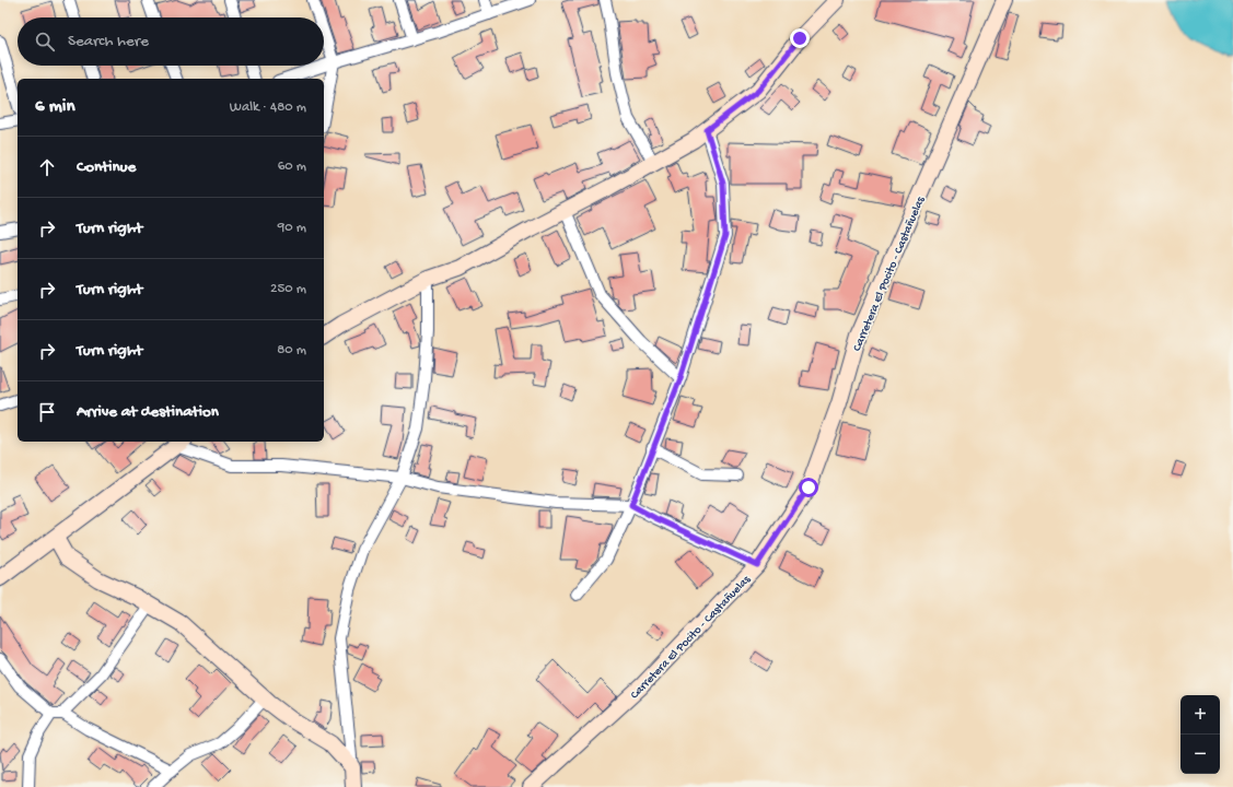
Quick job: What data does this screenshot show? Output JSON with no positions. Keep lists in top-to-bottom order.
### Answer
{
  "streets": {
    "main road": ["Carretera El Pocito - Castañuelas"]
  },
  "page": {
    "search": "Search here",
    "heading": ["6 min", "Walk · 480 m"],
    "list": [
      ["Continue", "60 m"],
      ["Turn right", "90 m"],
      ["Turn right", "250 m"],
      ["Turn right", "80 m"],
      "Arrive at destination"
    ],
    "map_buttons": ["+", "−"]
  }
}
